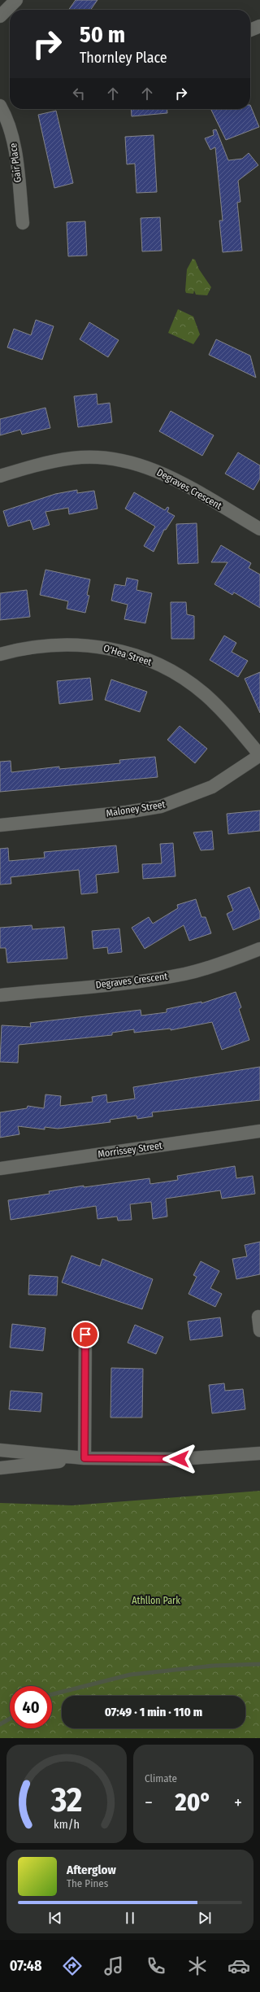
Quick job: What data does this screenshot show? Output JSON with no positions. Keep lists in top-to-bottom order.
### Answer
{
  "streets": {
    "street": [
      "Gair Place",
      "Degraves Crescent",
      "O'Hea Street",
      "Maloney Street",
      "Morrissey Street"
    ]
  },
  "crossings": [
    ["O'Hea Street", "Maloney Street"]
  ],
  "parks": ["Athllon Park"],
  "page": {
    "turn": ["50 m", "Thornley Place"],
    "limit": "40",
    "trip": "07:49 · 1 min · 110 m",
    "tile": "Climate",
    "heat": ["−", "20°", "+"],
    "song": ["Afterglow", "The Pines"],
    "tabs": "07:48",
    "gauge": ["32", "km/h"]
  }
}
